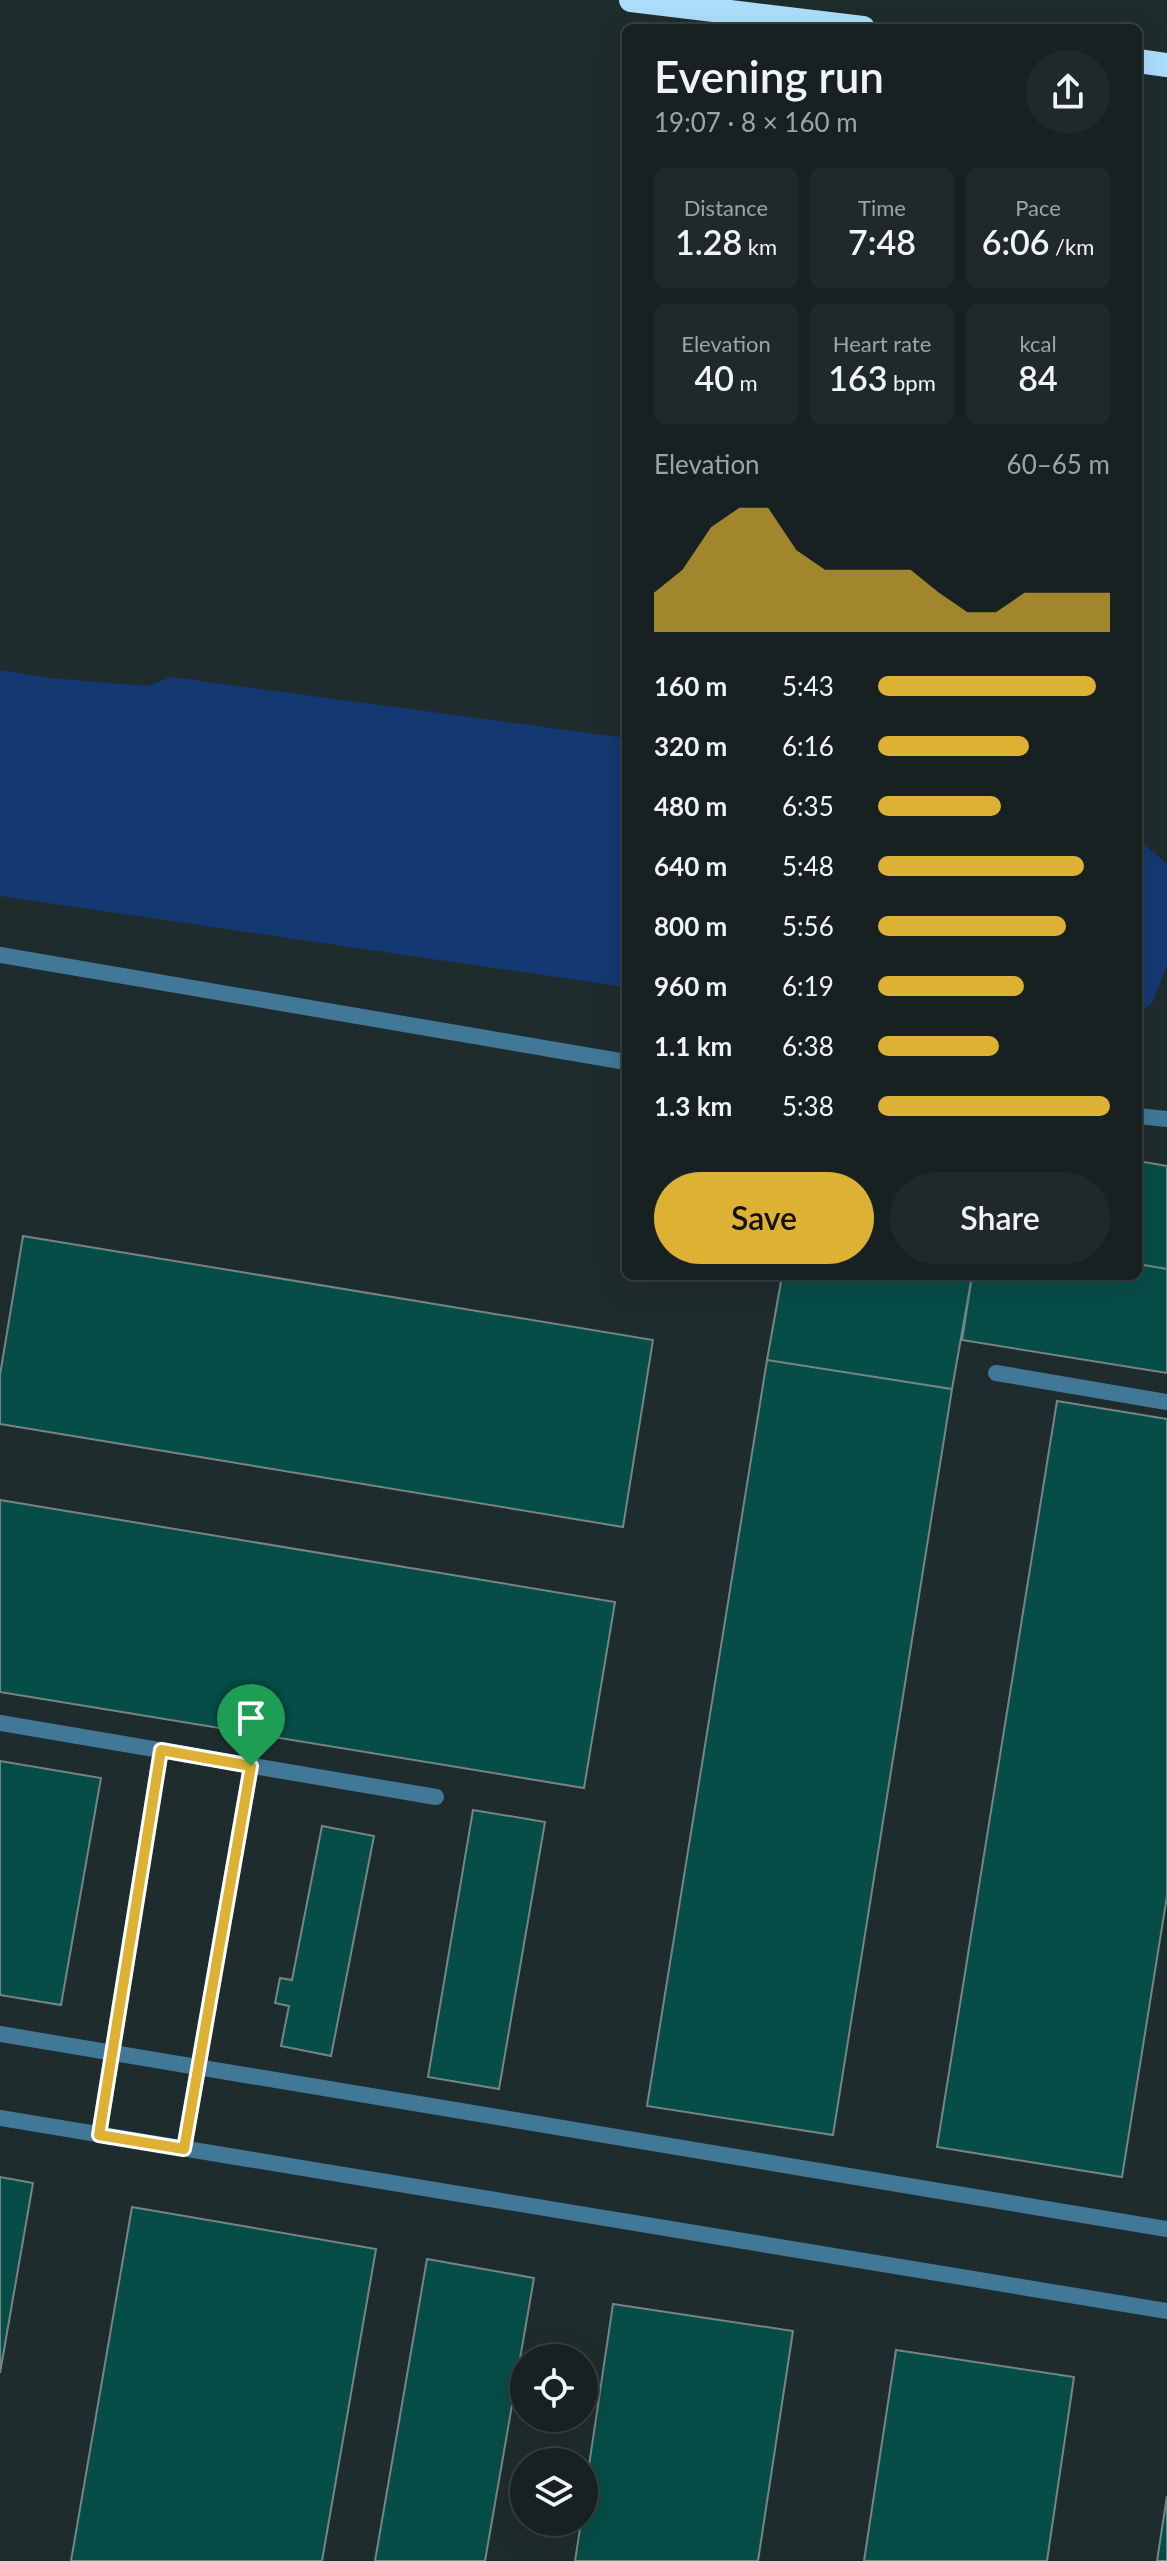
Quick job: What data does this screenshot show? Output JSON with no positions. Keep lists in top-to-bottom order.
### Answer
{
  "page": {
    "heading": ["Evening run", "19:07 · 8 × 160 m"],
    "stats": [
      ["Distance", "1.28 km"],
      ["Time", "7:48"],
      ["Pace", "6:06 /km"],
      ["Elevation", "40 m"],
      ["Heart rate", "163 bpm"],
      ["kcal", "84"]
    ],
    "chart": ["Elevation", "60–65 m"],
    "list": [
      {
        "name": "160 m",
        "note": "5:43"
      },
      {
        "name": "320 m",
        "note": "6:16"
      },
      {
        "name": "480 m",
        "note": "6:35"
      },
      {
        "name": "640 m",
        "note": "5:48"
      },
      {
        "name": "800 m",
        "note": "5:56"
      },
      {
        "name": "960 m",
        "note": "6:19"
      },
      {
        "name": "1.1 km",
        "note": "6:38"
      },
      {
        "name": "1.3 km",
        "note": "5:38"
      }
    ],
    "buttons": ["Save", "Share"]
  }
}
